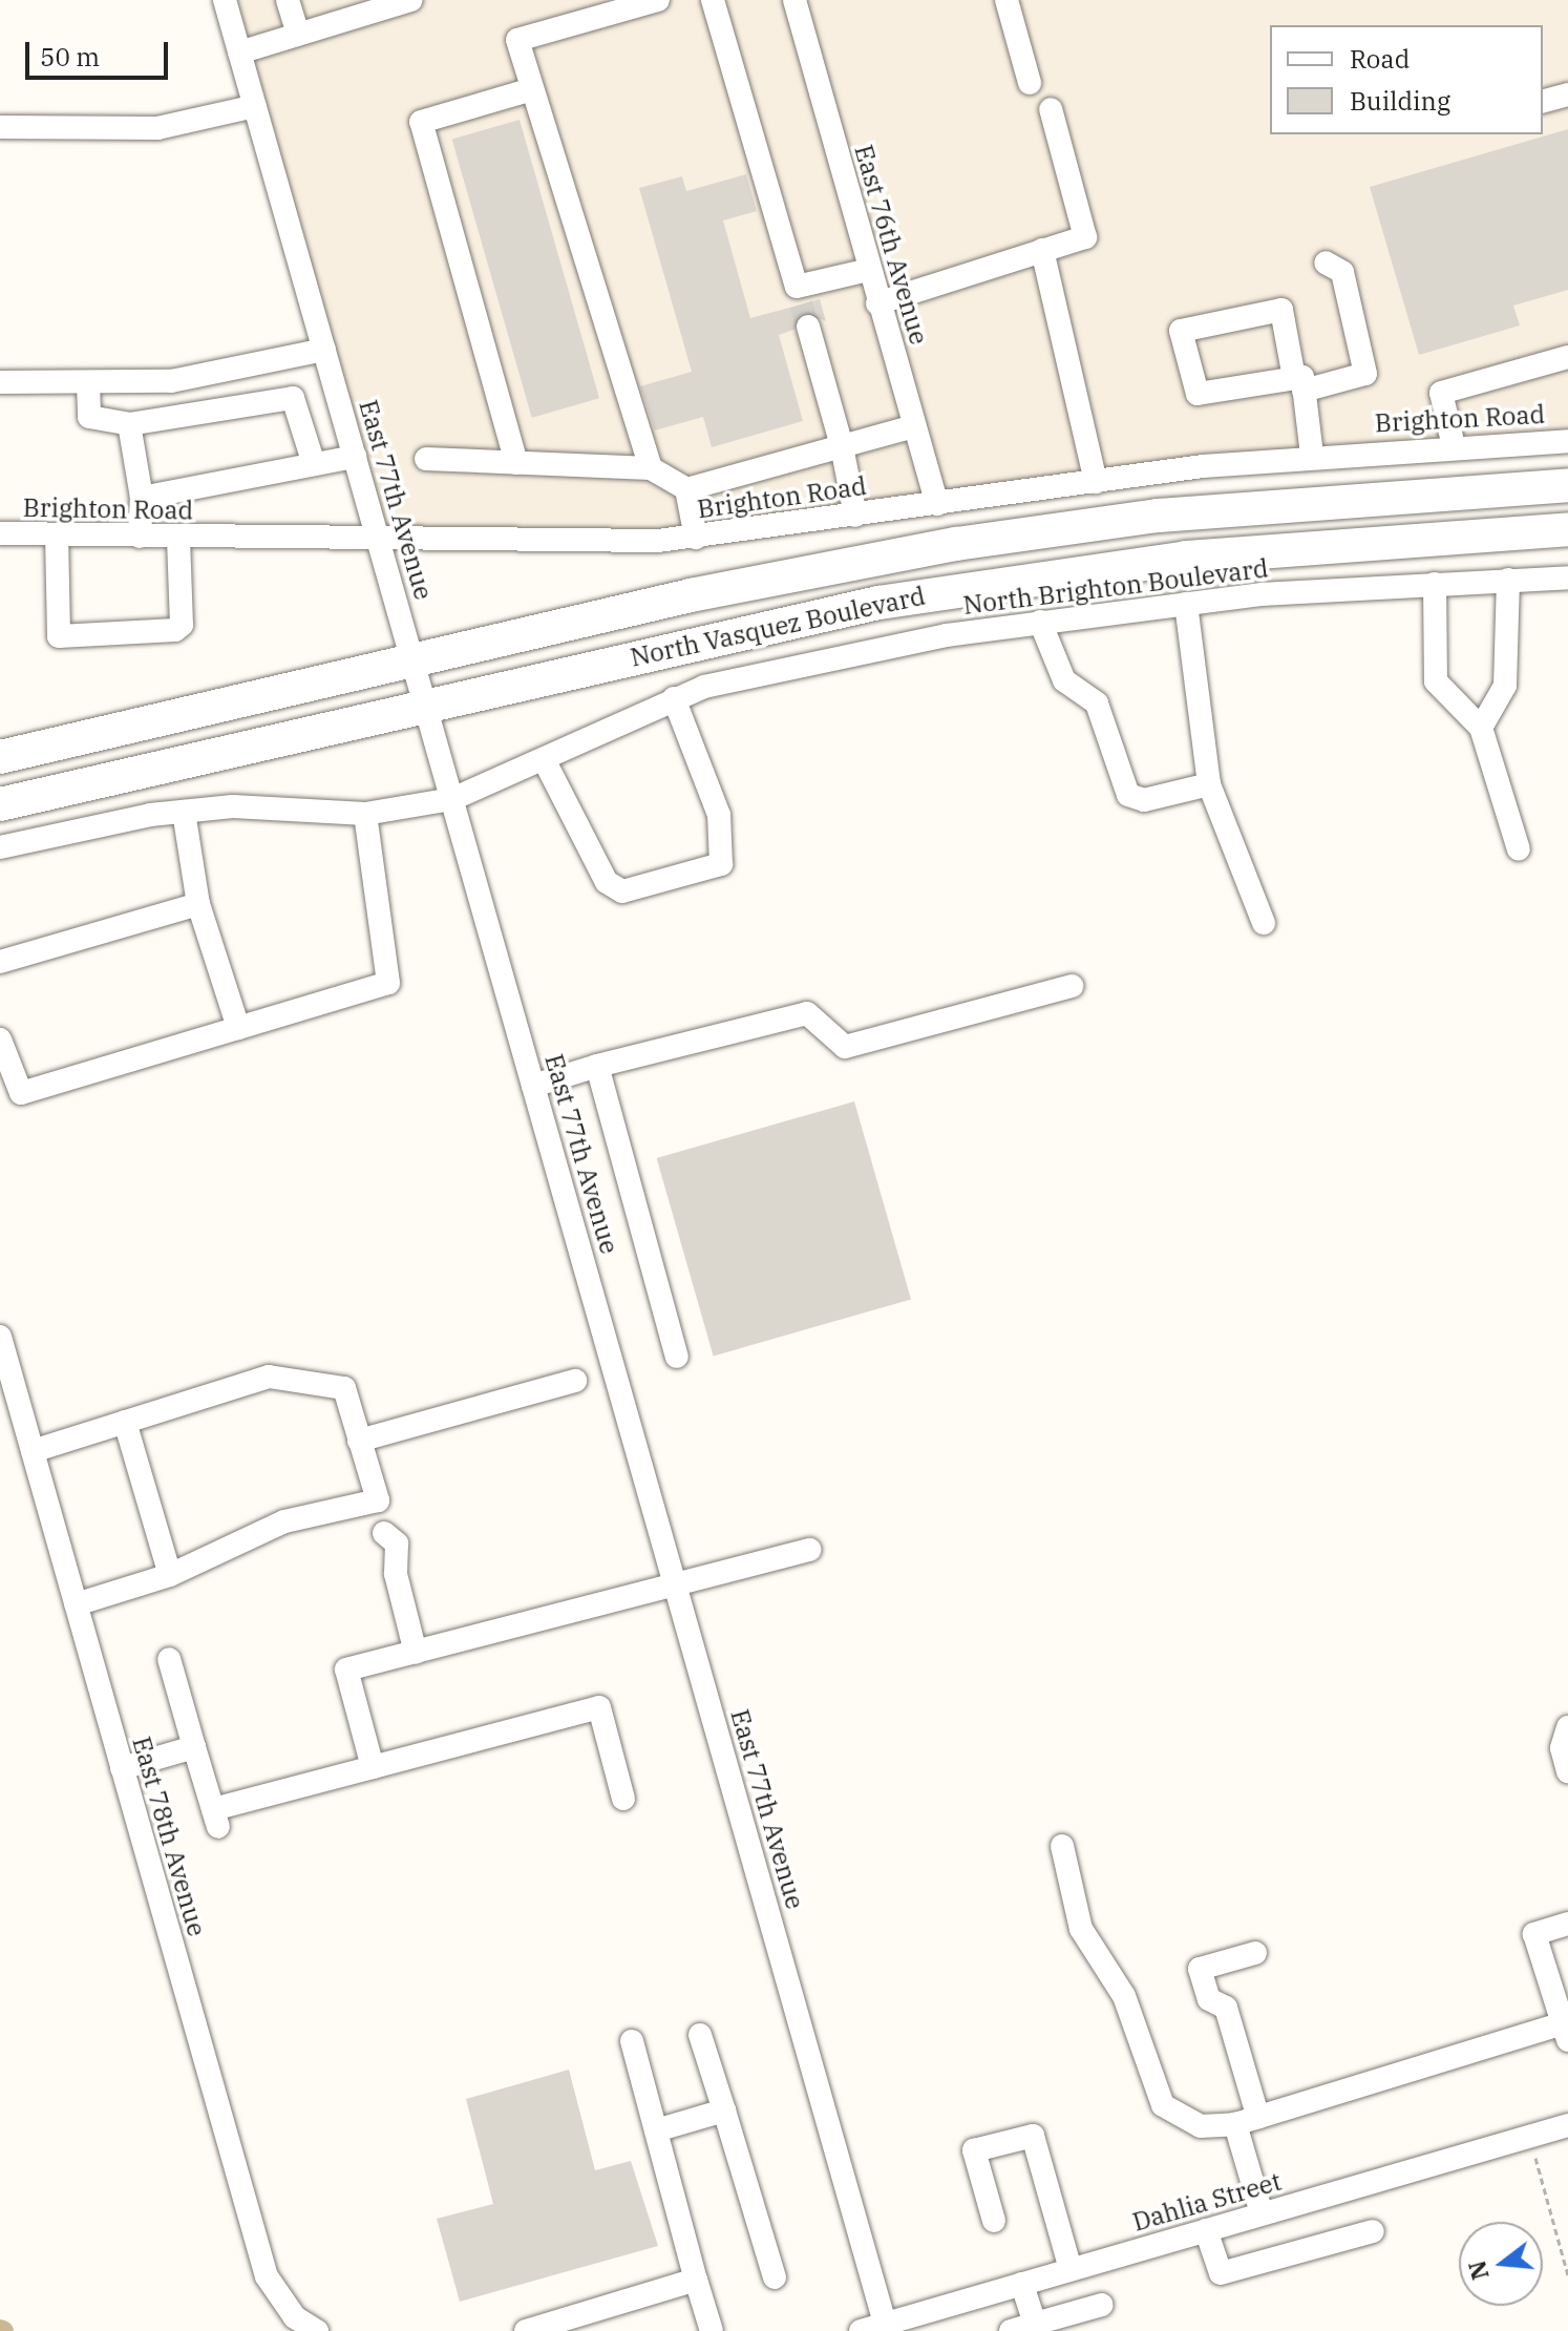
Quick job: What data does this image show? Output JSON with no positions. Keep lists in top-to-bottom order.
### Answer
{
  "streets": {
    "highway": ["North Vasquez Boulevard"],
    "street": [
      "East 76th Avenue",
      "Brighton Road",
      "East 77th Avenue",
      "North Brighton Boulevard",
      "East 78th Avenue",
      "Dahlia Street"
    ]
  },
  "crossings": [
    ["East 76th Avenue", "Brighton Road"],
    ["Brighton Road", "East 77th Avenue"],
    ["East 77th Avenue", "North Brighton Boulevard"],
    ["East 77th Avenue", "North Vasquez Boulevard"],
    ["East 77th Avenue", "Dahlia Street"]
  ],
  "legend": ["Road", "Building"],
  "scale_bar": "50 m",
  "north": "left"
}
